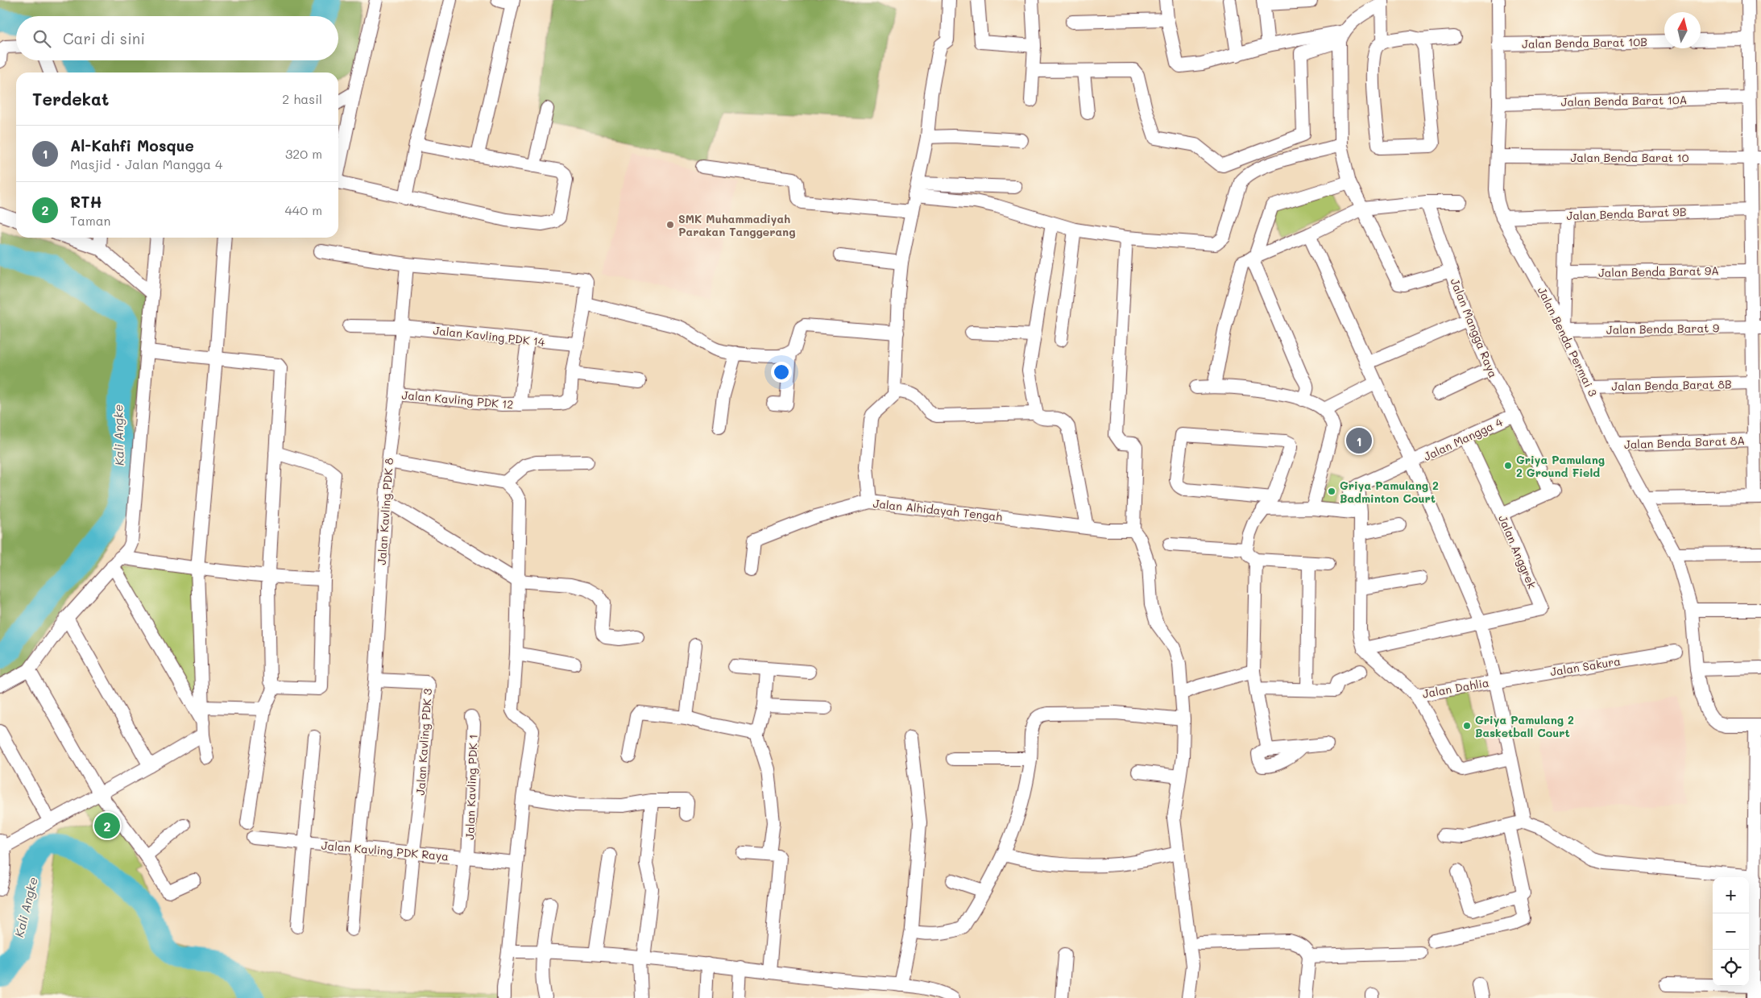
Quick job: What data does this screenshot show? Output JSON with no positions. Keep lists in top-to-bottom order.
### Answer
{
  "streets": {
    "street": [
      "Jalan Benda Barat 10B",
      "Jalan Benda Barat 10A",
      "Jalan Benda Barat 10",
      "Jalan Benda Barat 9B",
      "Jalan Benda Barat 9A",
      "Jalan Mangga Raya",
      "Jalan Benda Barat 9",
      "Jalan Kavling PDK 14",
      "Jalan Benda Permai 3",
      "Jalan Benda Barat 8B",
      "Jalan Kavling PDK 12",
      "Jalan Mangga 4",
      "Jalan Benda Barat 8A",
      "Jalan Alhidayah Tengah",
      "Jalan Kavling PDK 8",
      "Jalan Anggrek",
      "Jalan Sakura",
      "Jalan Dahlia",
      "Jalan Kavling PDK 3",
      "Jalan Kavling PDK 1",
      "Jalan Kavling PDK Raya"
    ]
  },
  "crossings": [
    ["Jalan Benda Barat 10B", "Jalan Benda Permai 3"],
    ["Jalan Benda Barat 10A", "Jalan Benda Permai 3"],
    ["Jalan Benda Barat 10", "Jalan Benda Permai 3"],
    ["Jalan Benda Barat 9B", "Jalan Benda Permai 3"],
    ["Jalan Mangga Raya", "Jalan Mangga 4"],
    ["Jalan Mangga Raya", "Jalan Anggrek"],
    ["Jalan Benda Barat 9", "Jalan Benda Permai 3"],
    ["Jalan Kavling PDK 14", "Jalan Kavling PDK 12"],
    ["Jalan Kavling PDK 14", "Jalan Kavling PDK 8"],
    ["Jalan Benda Permai 3", "Jalan Benda Barat 8B"],
    ["Jalan Benda Permai 3", "Jalan Benda Barat 8A"],
    ["Jalan Kavling PDK 12", "Jalan Kavling PDK 8"],
    ["Jalan Mangga 4", "Jalan Anggrek"],
    ["Jalan Kavling PDK 8", "Jalan Kavling PDK 3"],
    ["Jalan Kavling PDK 8", "Jalan Kavling PDK Raya"],
    ["Jalan Sakura", "Jalan Dahlia"],
    ["Jalan Kavling PDK 3", "Jalan Kavling PDK Raya"],
    ["Jalan Kavling PDK 1", "Jalan Kavling PDK Raya"]
  ],
  "water": ["Kali Angke"],
  "places": [
    "SMK Muhammadiyah Parakan Tanggerang",
    "Griya Pamulang 2 Ground Field",
    "Griya Pamulang 2 Badminton Court",
    "Griya Pamulang 2 Basketball Court"
  ],
  "north": "top",
  "page": {
    "search": "Cari di sini",
    "heading": ["Terdekat", "2 hasil"],
    "list": [
      {
        "mark": "1",
        "name": "Al-Kahfi Mosque",
        "note": "Masjid · Jalan Mangga 4",
        "value": "320 m"
      },
      {
        "mark": "2",
        "name": "RTH",
        "note": "Taman",
        "value": "440 m"
      }
    ],
    "pins": ["1", "2"],
    "map_buttons": ["+", "−"]
  }
}
